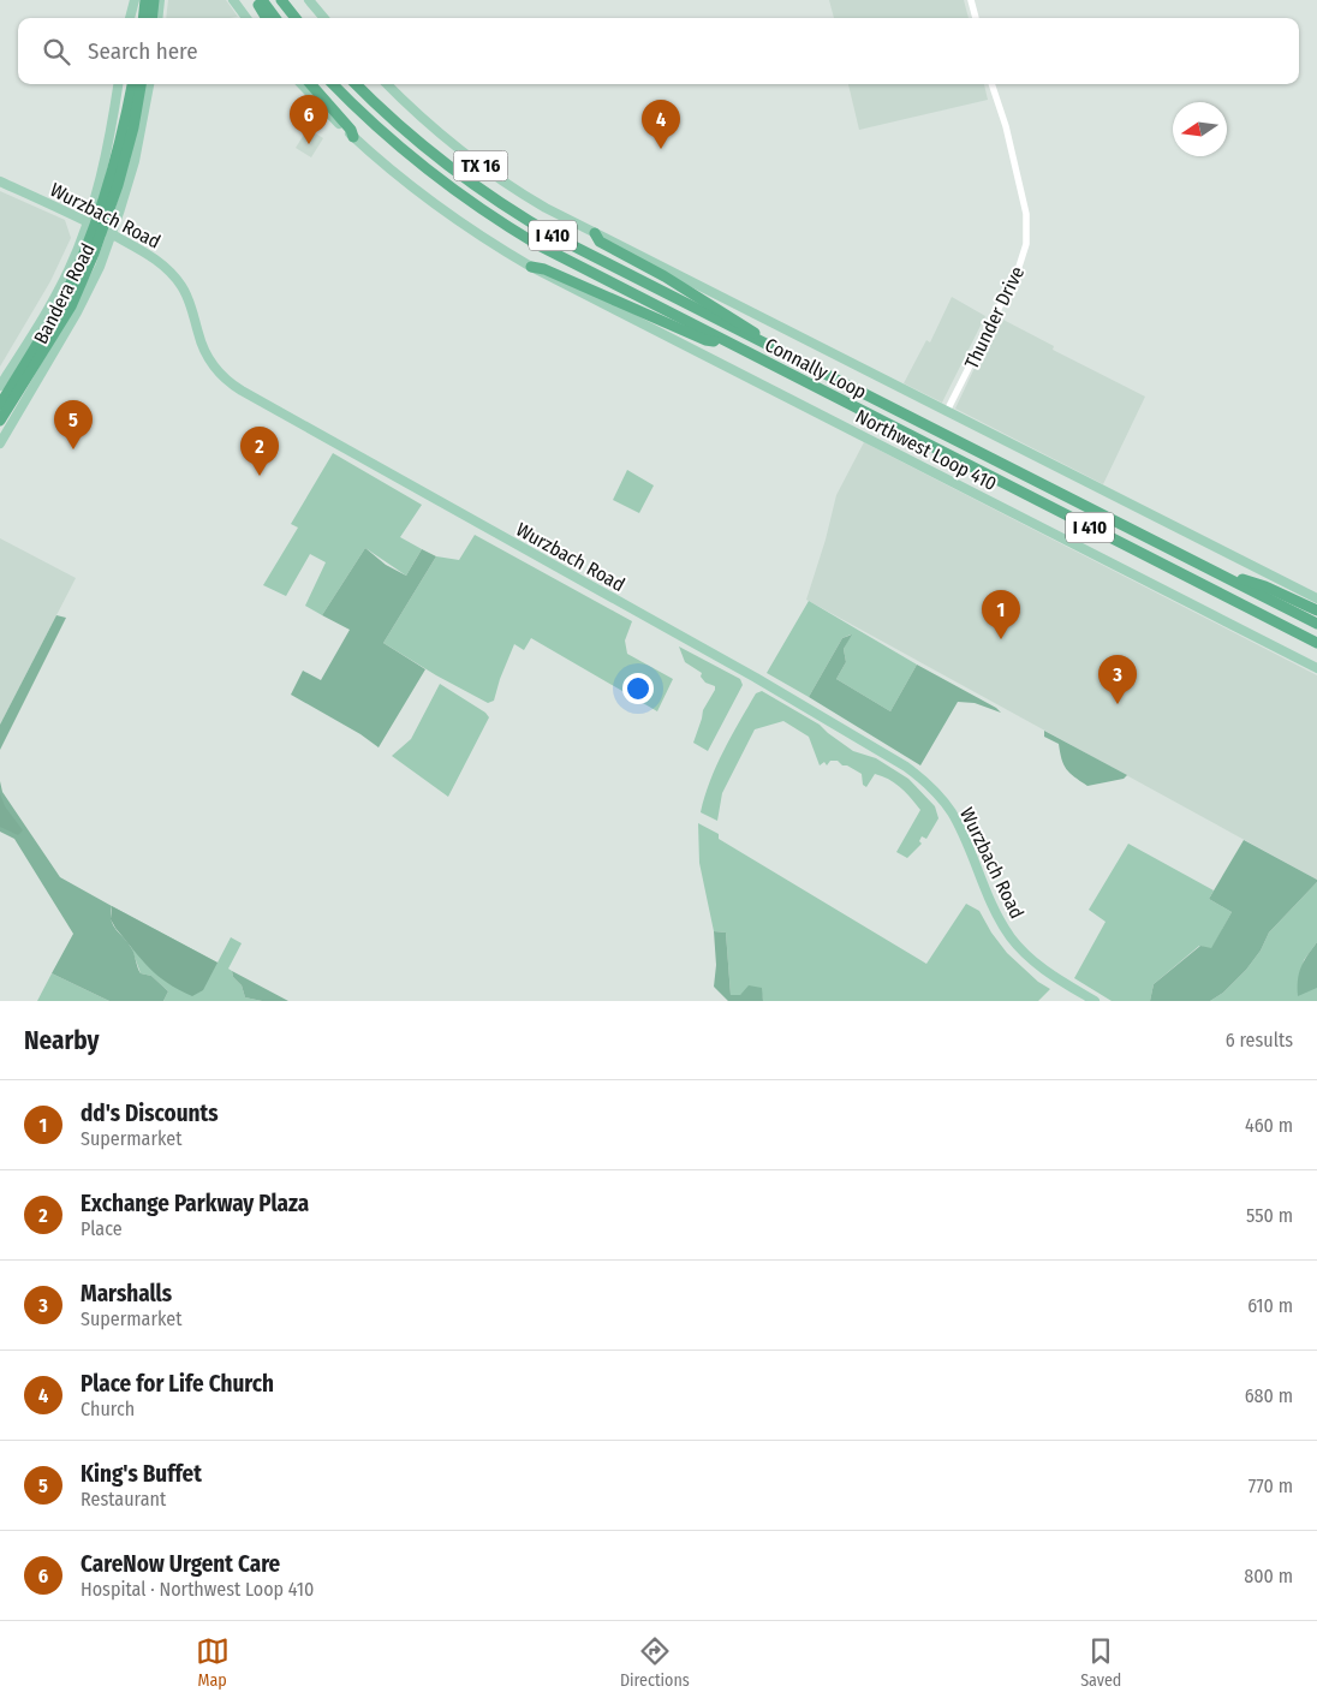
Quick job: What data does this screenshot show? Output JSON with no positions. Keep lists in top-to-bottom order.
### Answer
{
  "streets": {
    "highway": ["TX 16", "I 410", "Connally Loop"],
    "main road": ["Wurzbach Road", "Bandera Road", "Northwest Loop 410"],
    "street": ["Thunder Drive"]
  },
  "crossings": [
    ["TX 16", "Connally Loop"],
    ["Wurzbach Road", "Bandera Road"]
  ],
  "north": "left",
  "page": {
    "search": "Search here",
    "pins": [
      "6",
      "4",
      "5",
      "2",
      "1",
      "3"
    ],
    "heading": ["Nearby", "6 results"],
    "list": [
      {
        "mark": "1",
        "name": "dd's Discounts",
        "note": "Supermarket",
        "value": "460 m"
      },
      {
        "mark": "2",
        "name": "Exchange Parkway Plaza",
        "note": "Place",
        "value": "550 m"
      },
      {
        "mark": "3",
        "name": "Marshalls",
        "note": "Supermarket",
        "value": "610 m"
      },
      {
        "mark": "4",
        "name": "Place for Life Church",
        "note": "Church",
        "value": "680 m"
      },
      {
        "mark": "5",
        "name": "King's Buffet",
        "note": "Restaurant",
        "value": "770 m"
      },
      {
        "mark": "6",
        "name": "CareNow Urgent Care",
        "note": "Hospital · Northwest Loop 410",
        "value": "800 m"
      }
    ],
    "nav": ["Map", "Directions", "Saved"]
  }
}
